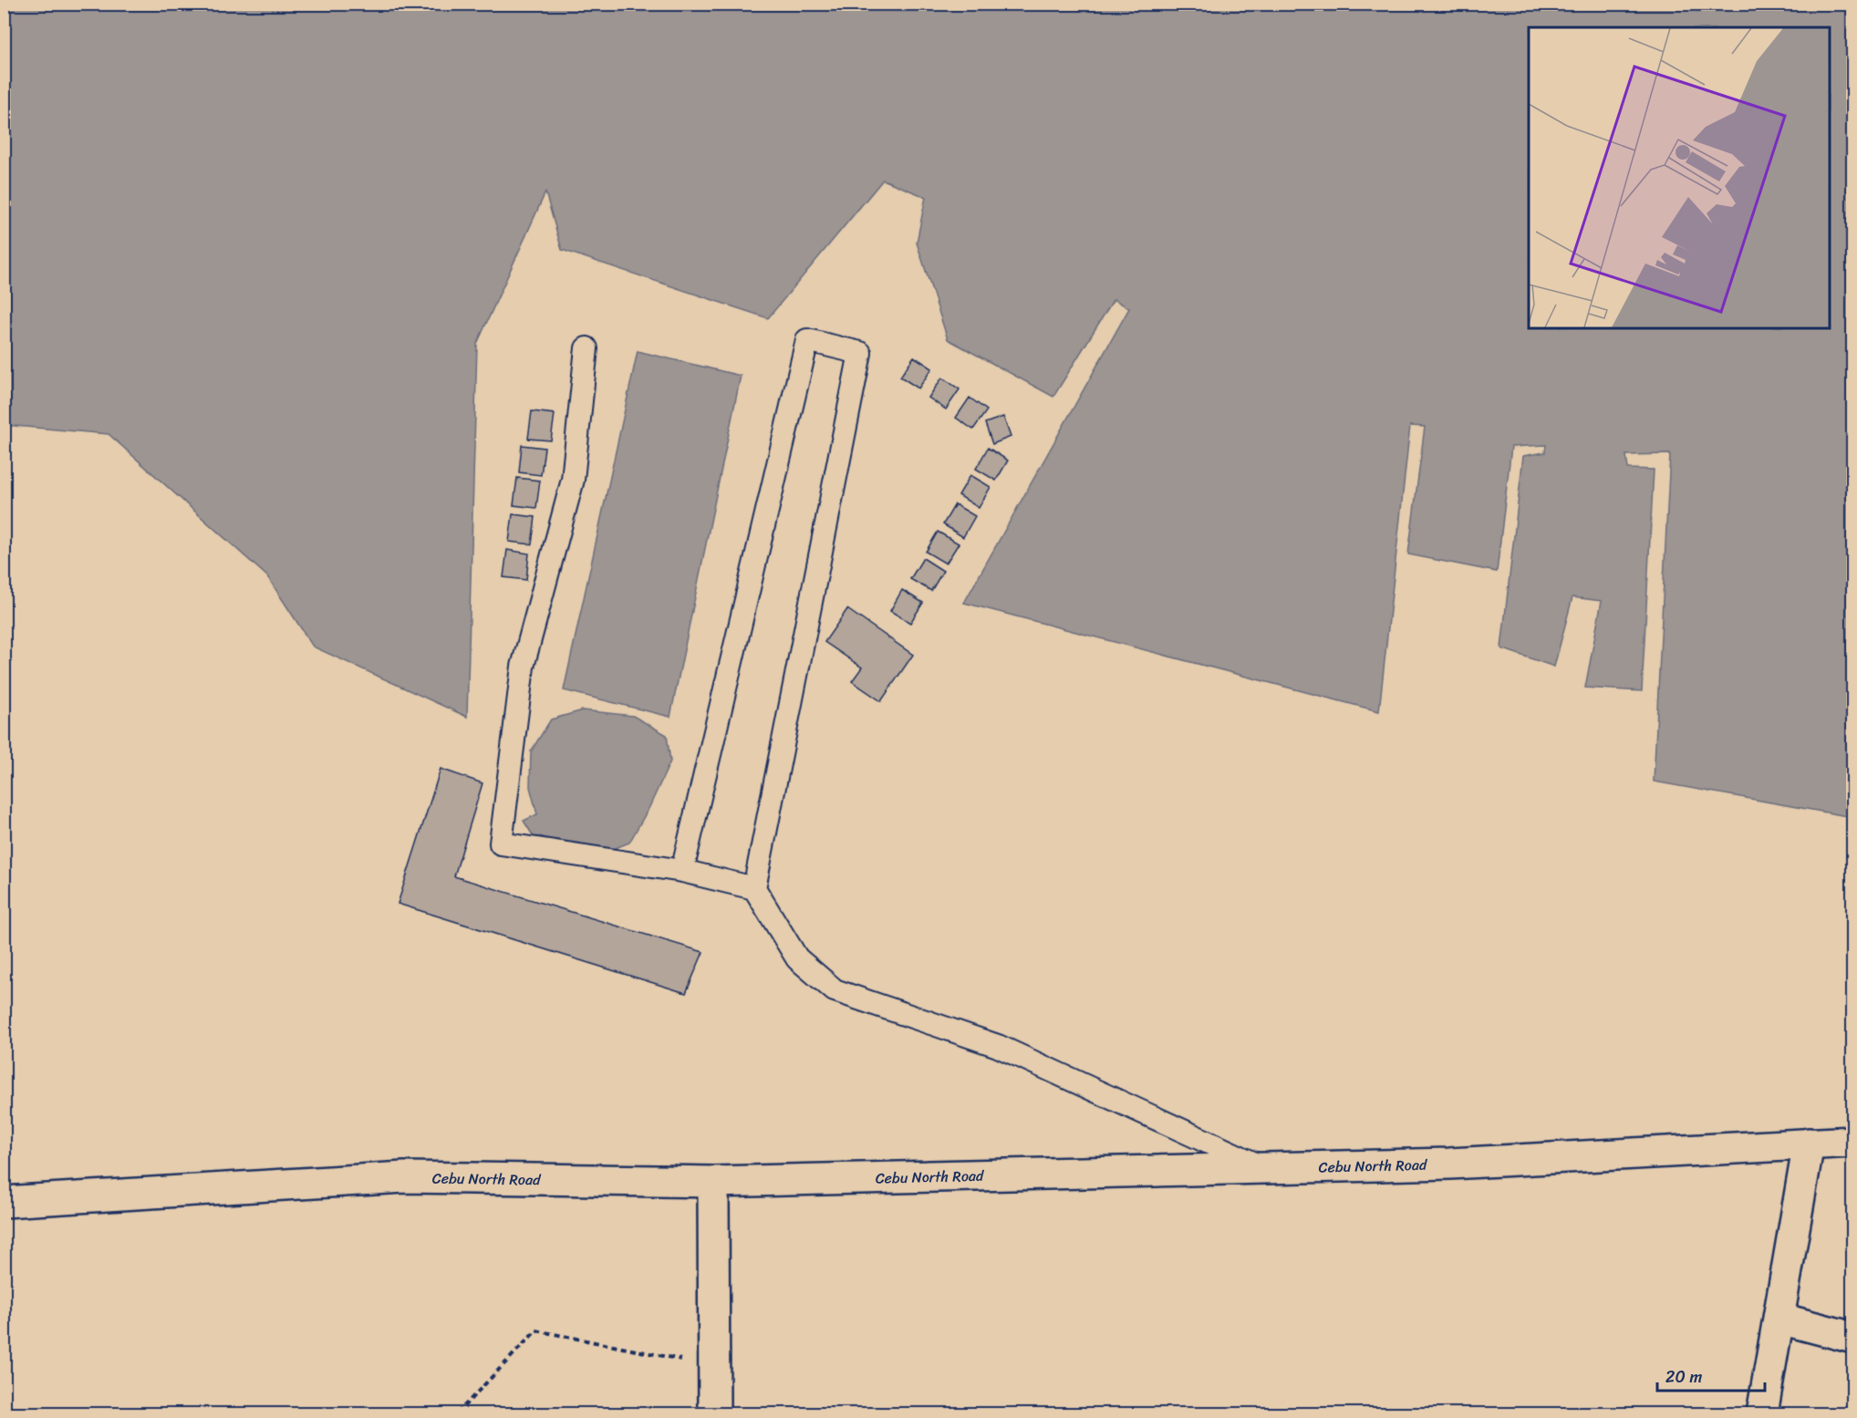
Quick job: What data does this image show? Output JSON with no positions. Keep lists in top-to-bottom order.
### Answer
{
  "streets": {
    "main road": ["Cebu North Road"]
  },
  "scale_bar": "20 m"
}
